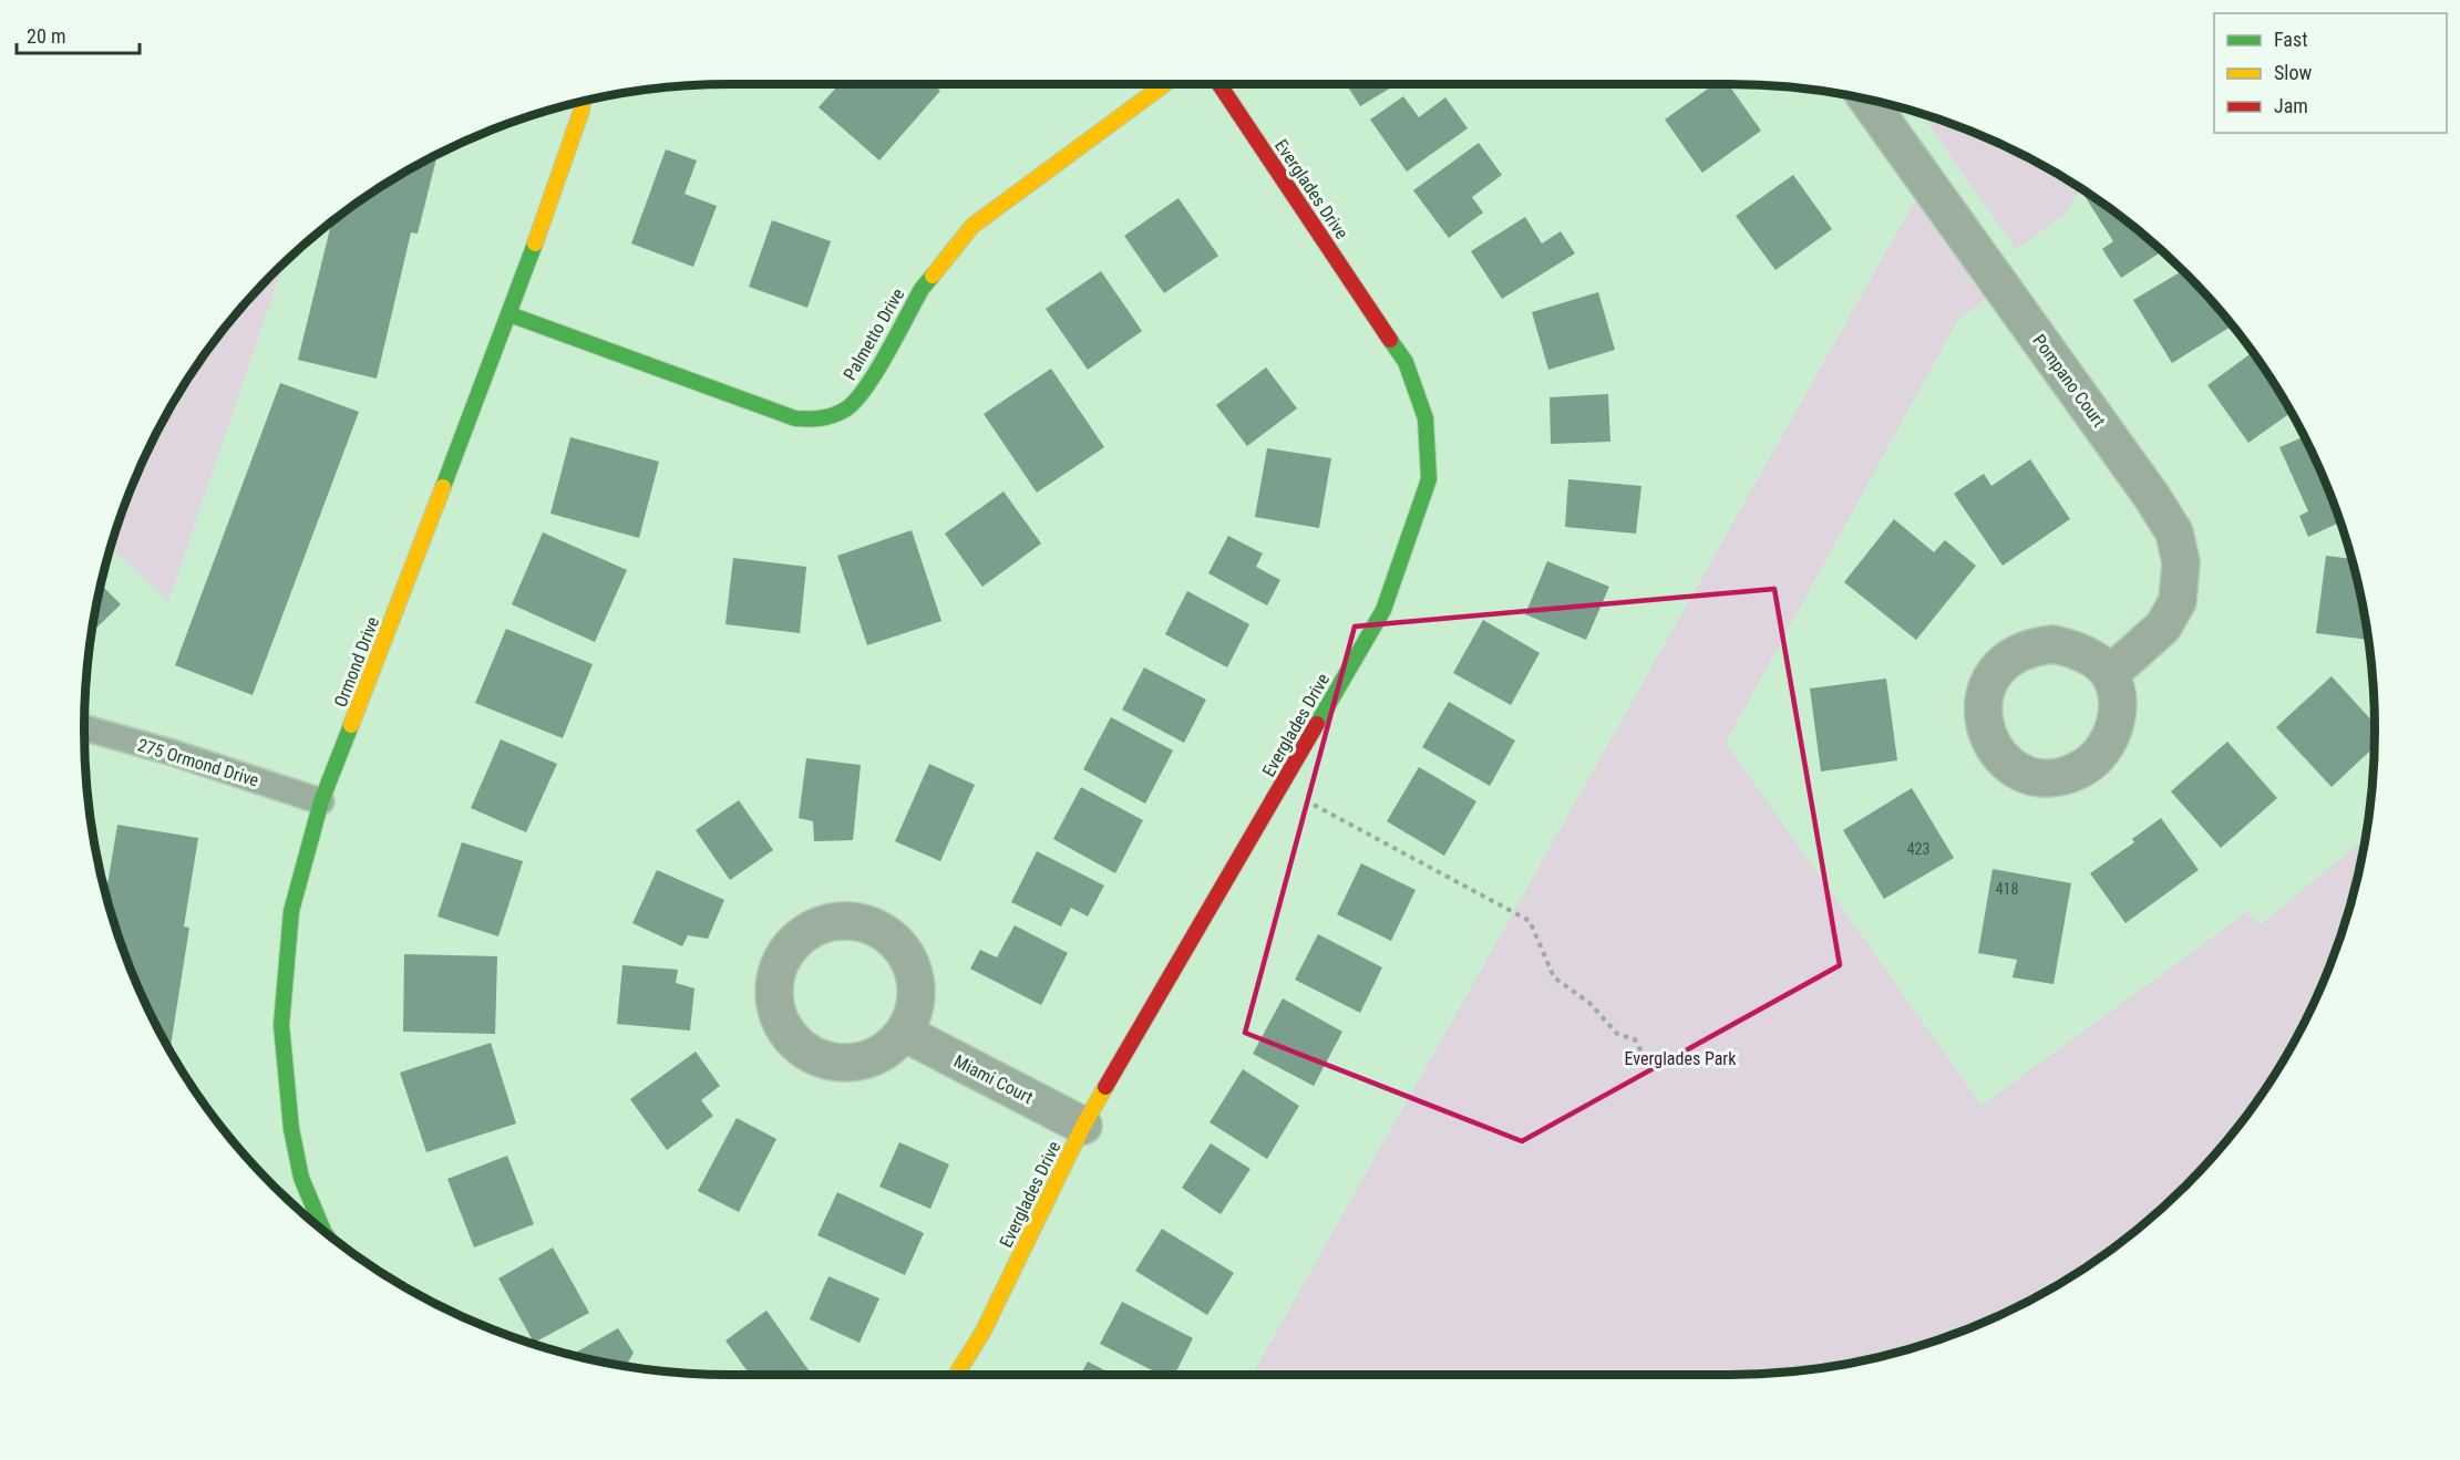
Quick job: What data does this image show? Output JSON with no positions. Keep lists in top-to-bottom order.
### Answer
{
  "streets": {
    "street": [
      "Everglades Drive",
      "Palmetto Drive",
      "Pompano Court",
      "Ormond Drive",
      "Miami Court"
    ],
    "lane": ["275 Ormond Drive"]
  },
  "crossings": [
    ["Everglades Drive", "Miami Court"],
    ["Palmetto Drive", "Ormond Drive"],
    ["Ormond Drive", "275 Ormond Drive"]
  ],
  "parks": ["Everglades Park"],
  "house_numbers": ["423", "418"],
  "legend": ["Fast", "Slow", "Jam"],
  "scale_bar": "20 m"
}
